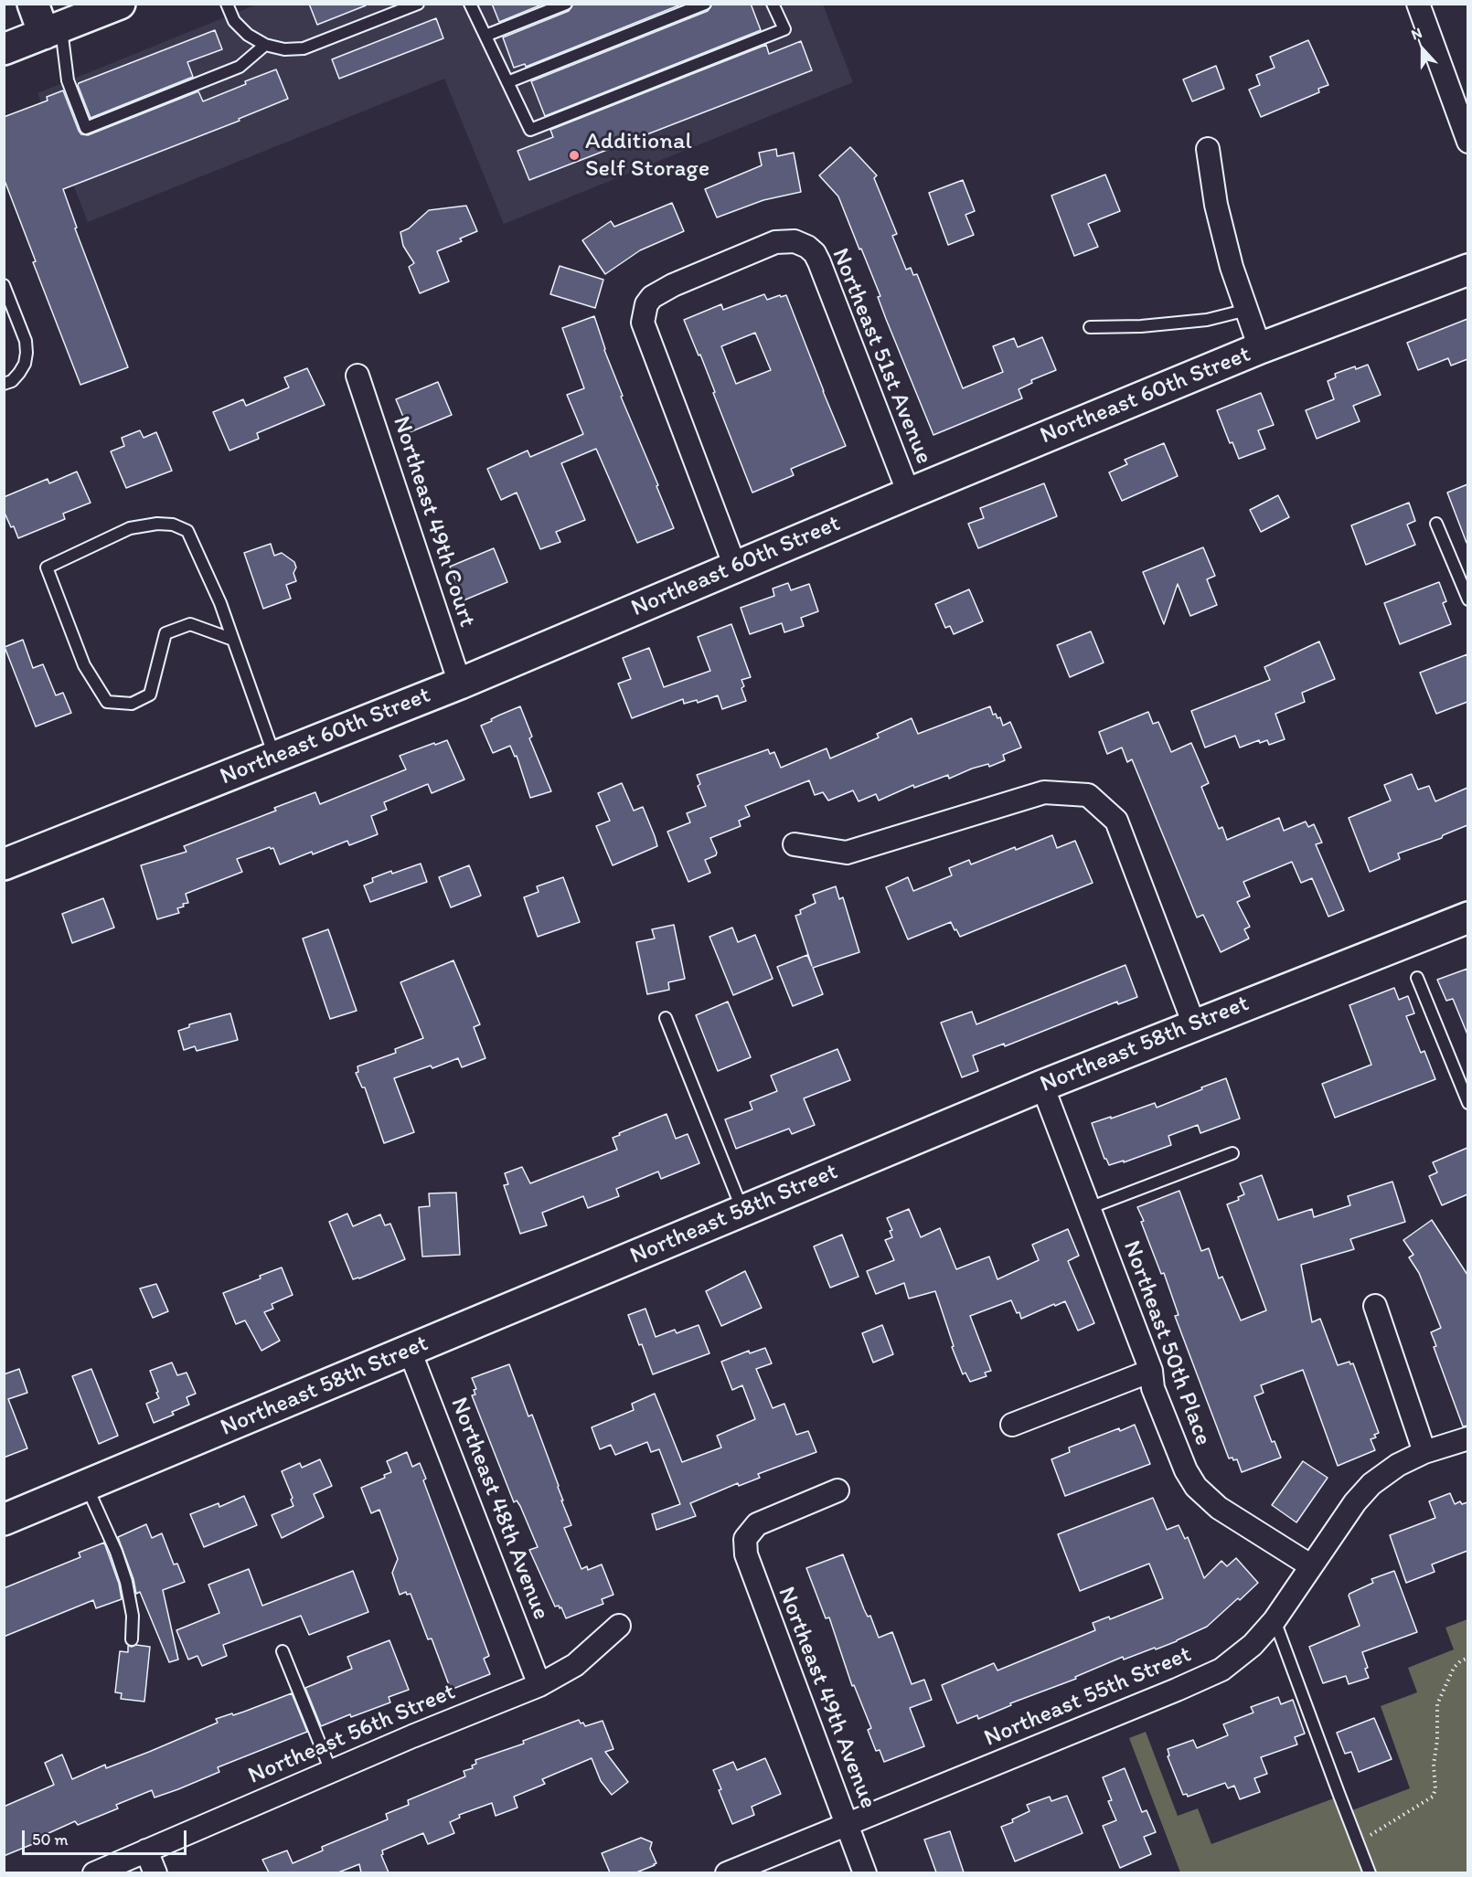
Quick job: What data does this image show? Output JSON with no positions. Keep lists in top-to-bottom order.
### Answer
{
  "streets": {
    "street": [
      "Northeast 51st Avenue",
      "Northeast 60th Street",
      "Northeast 49th Court",
      "Northeast 58th Street",
      "Northeast 50th Place",
      "Northeast 48th Avenue",
      "Northeast 55th Street",
      "Northeast 49th Avenue",
      "Northeast 56th Street"
    ]
  },
  "crossings": [
    ["Northeast 51st Avenue", "Northeast 60th Street"],
    ["Northeast 60th Street", "Northeast 49th Court"],
    ["Northeast 58th Street", "Northeast 50th Place"],
    ["Northeast 58th Street", "Northeast 48th Avenue"],
    ["Northeast 50th Place", "Northeast 55th Street"],
    ["Northeast 48th Avenue", "Northeast 56th Street"],
    ["Northeast 55th Street", "Northeast 49th Avenue"]
  ],
  "places": ["Additional Self Storage"],
  "scale_bar": "50 m",
  "north": "top"
}
